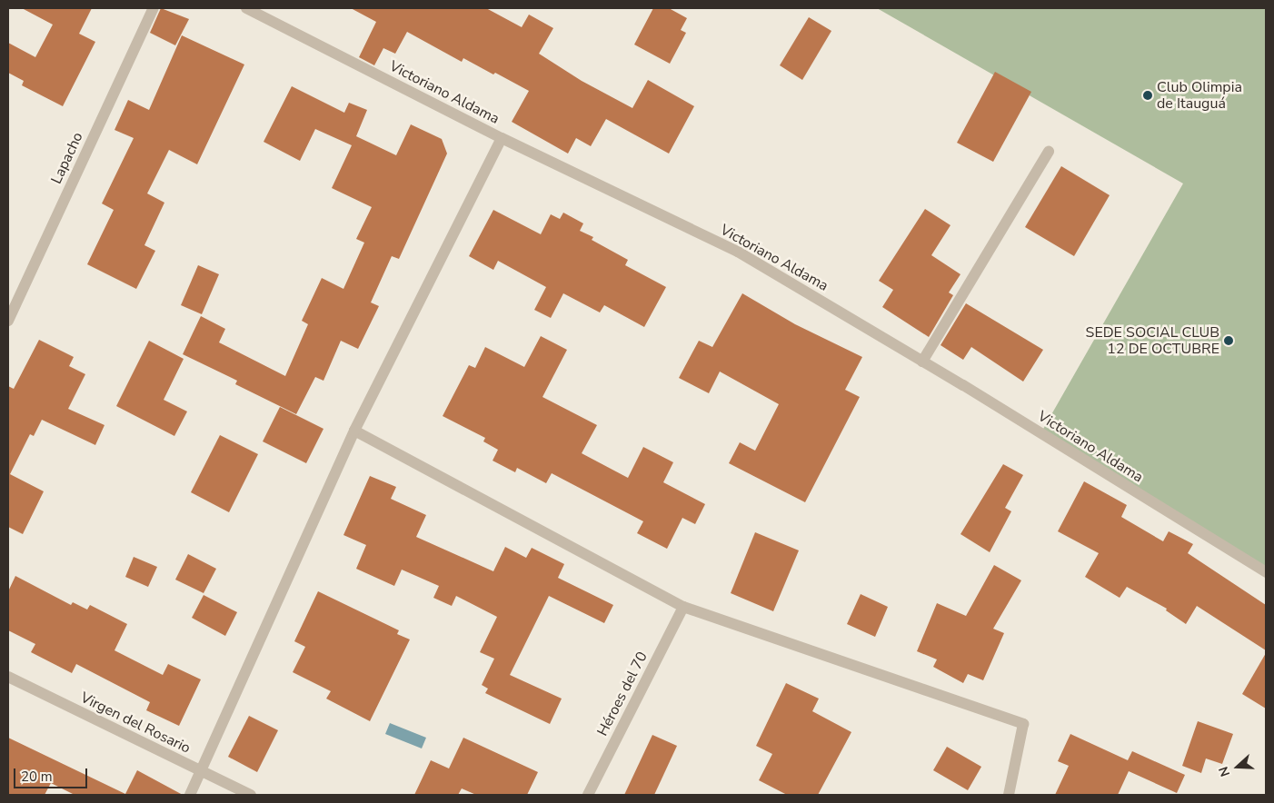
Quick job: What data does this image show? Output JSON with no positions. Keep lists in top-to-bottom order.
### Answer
{
  "streets": {
    "street": [
      "Victoriano Aldama",
      "Lapacho",
      "Héroes del 70",
      "Virgen del Rosario"
    ]
  },
  "places": ["Club Olimpia de Itauguá", "SEDE SOCIAL CLUB 12 DE OCTUBRE"],
  "scale_bar": "20 m",
  "north": "left"
}
